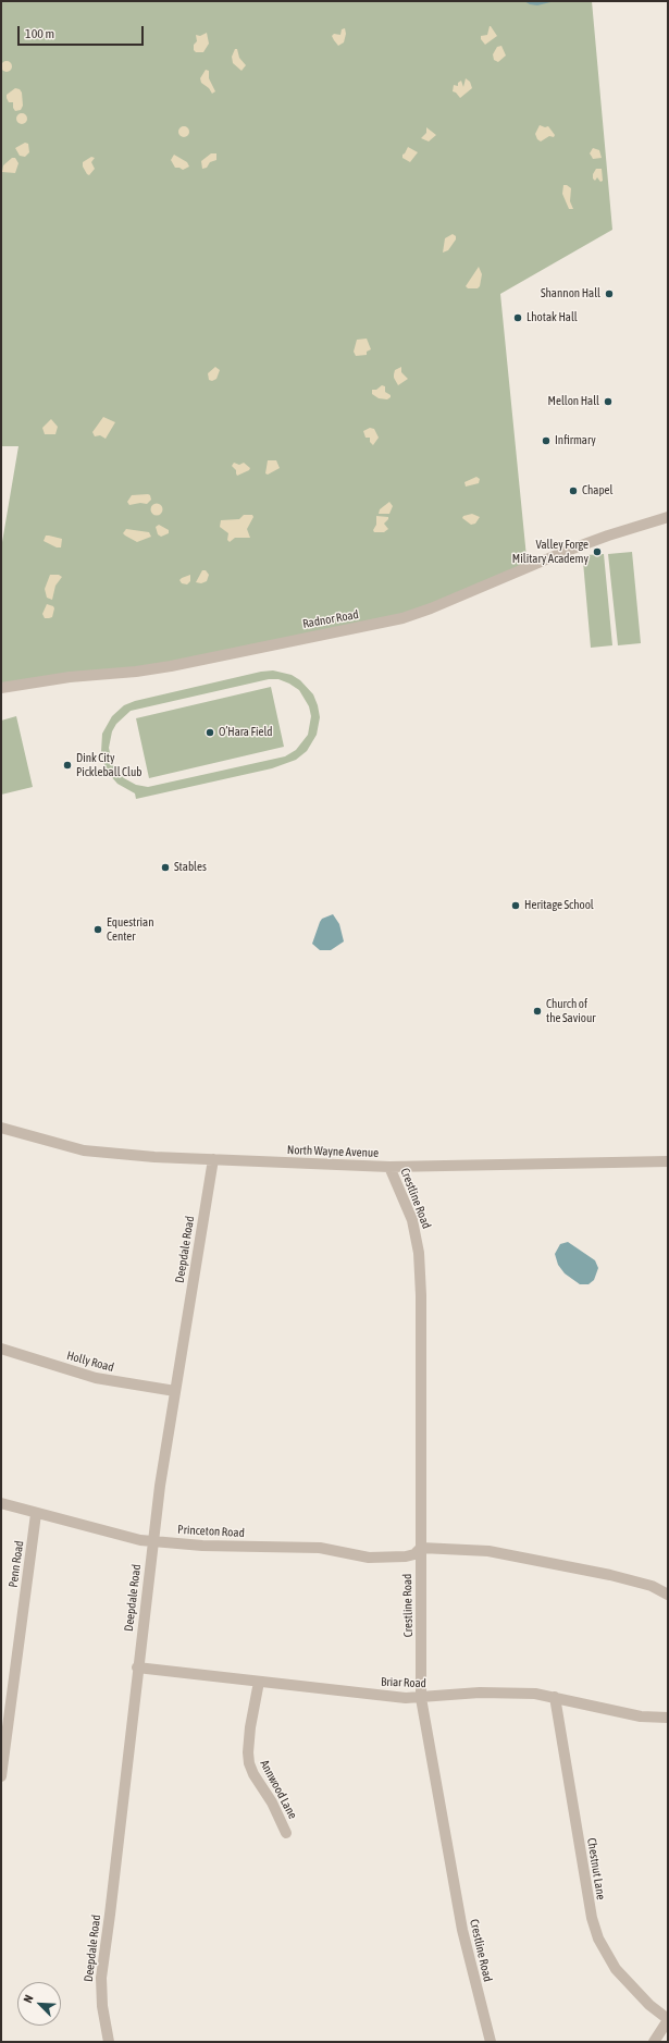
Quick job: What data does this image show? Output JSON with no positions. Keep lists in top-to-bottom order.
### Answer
{
  "streets": {
    "street": [
      "Radnor Road",
      "North Wayne Avenue",
      "Crestline Road",
      "Deepdale Road",
      "Holly Road",
      "Princeton Road",
      "Penn Road",
      "Briar Road",
      "Annwood Lane",
      "Chestnut Lane"
    ]
  },
  "crossings": [
    ["North Wayne Avenue", "Crestline Road"],
    ["North Wayne Avenue", "Deepdale Road"],
    ["Crestline Road", "Princeton Road"],
    ["Crestline Road", "Briar Road"],
    ["Deepdale Road", "Holly Road"],
    ["Deepdale Road", "Princeton Road"],
    ["Deepdale Road", "Briar Road"],
    ["Princeton Road", "Penn Road"],
    ["Briar Road", "Annwood Lane"],
    ["Briar Road", "Chestnut Lane"]
  ],
  "places": [
    "Shannon Hall",
    "Lhotak Hall",
    "Mellon Hall",
    "Infirmary",
    "Chapel",
    "Valley Forge Military Academy",
    "O’Hara Field",
    "Dink City Pickleball Club",
    "Stables",
    "Heritage School",
    "Equestrian Center",
    "Church of the Saviour"
  ],
  "scale_bar": "100 m",
  "north": "top left"
}
